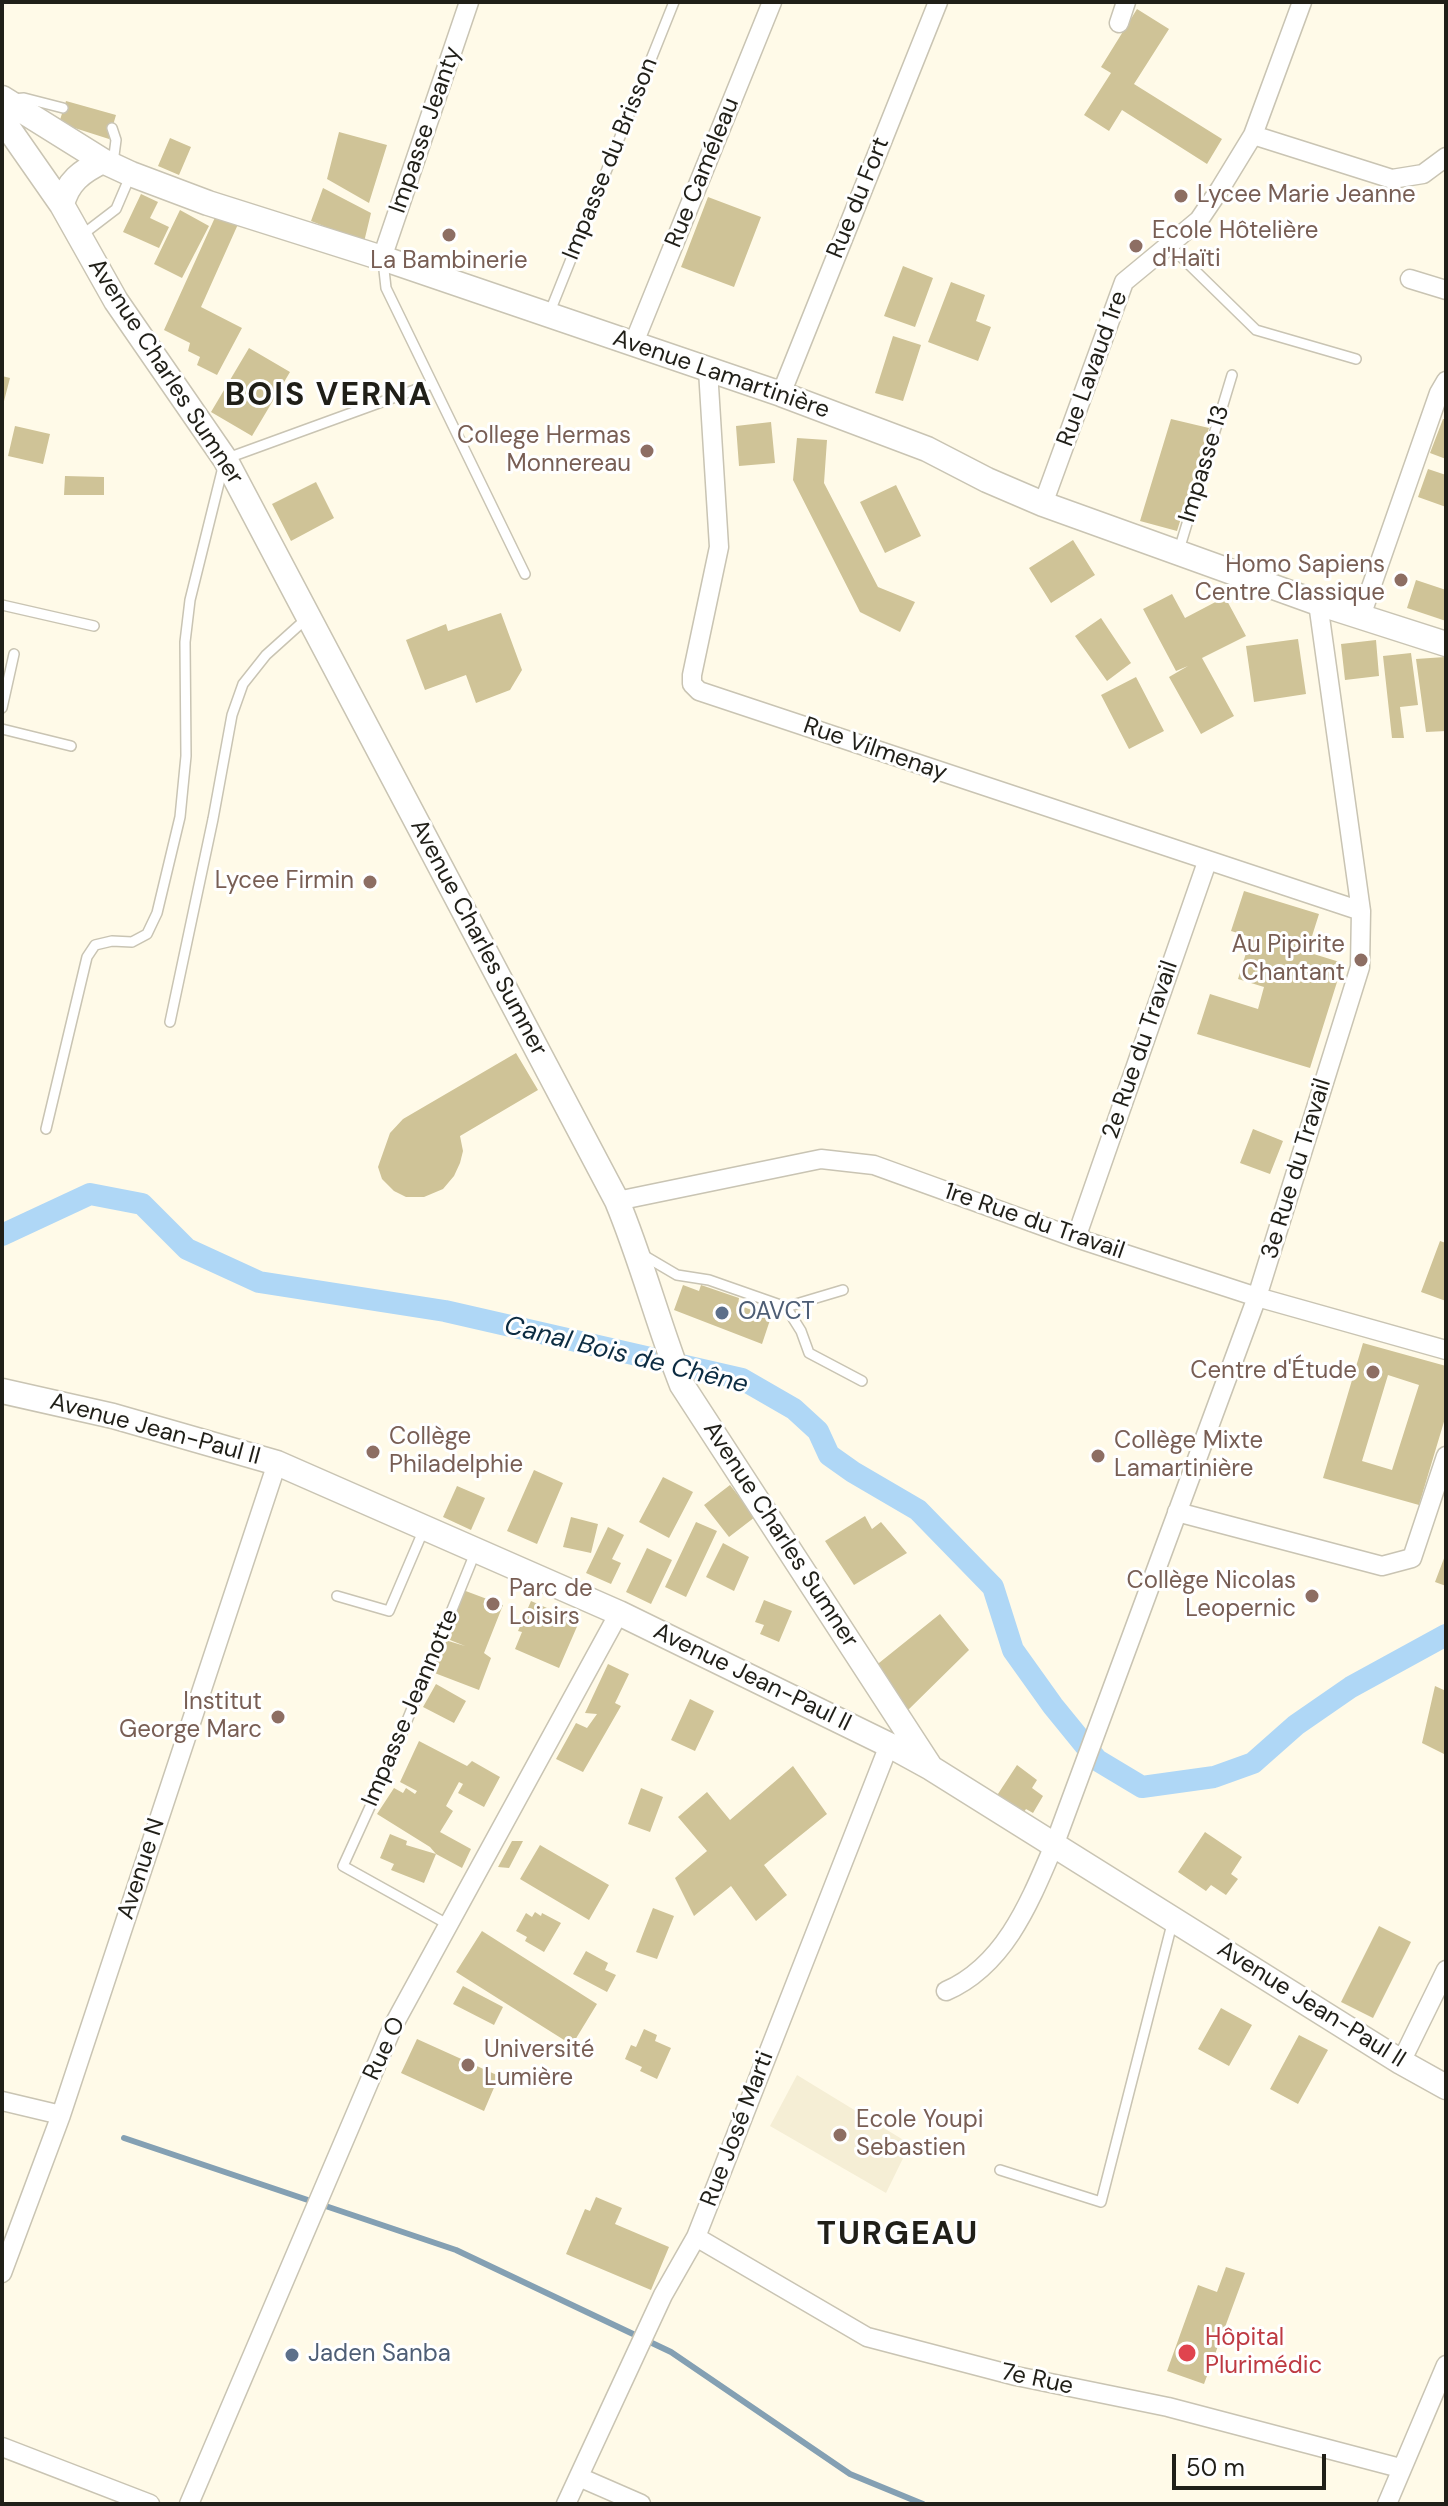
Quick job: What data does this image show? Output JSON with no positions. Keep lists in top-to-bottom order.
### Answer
{
  "streets": {
    "street": [
      "Impasse Jeanty",
      "Rue Caméleau",
      "Rue du Fort",
      "Rue Lavaud 1re",
      "Avenue Charles Sumner",
      "Avenue Lamartinière",
      "Rue Vilmenay",
      "2e Rue du Travail",
      "3e Rue du Travail",
      "1re Rue du Travail",
      "Avenue Jean-Paul II",
      "Avenue N",
      "Rue O",
      "Rue José Marti",
      "7e Rue"
    ],
    "lane": ["Impasse du Brisson", "Impasse 13", "Impasse Jeannotte"]
  },
  "crossings": [
    ["Impasse Jeanty", "Avenue Lamartinière"],
    ["Impasse du Brisson", "Avenue Lamartinière"],
    ["Rue Caméleau", "Avenue Lamartinière"],
    ["Rue du Fort", "Avenue Lamartinière"],
    ["Rue Lavaud 1re", "Avenue Lamartinière"],
    ["Avenue Charles Sumner", "Avenue Lamartinière"],
    ["Avenue Charles Sumner", "1re Rue du Travail"],
    ["Avenue Charles Sumner", "Avenue Jean-Paul II"],
    ["Avenue Lamartinière", "Impasse 13"],
    ["Avenue Lamartinière", "Rue Vilmenay"],
    ["Avenue Lamartinière", "3e Rue du Travail"],
    ["Rue Vilmenay", "2e Rue du Travail"],
    ["Rue Vilmenay", "3e Rue du Travail"],
    ["2e Rue du Travail", "1re Rue du Travail"],
    ["3e Rue du Travail", "1re Rue du Travail"],
    ["3e Rue du Travail", "Avenue Jean-Paul II"],
    ["Avenue Jean-Paul II", "Impasse Jeannotte"],
    ["Avenue Jean-Paul II", "Avenue N"],
    ["Avenue Jean-Paul II", "Rue O"],
    ["Avenue Jean-Paul II", "Rue José Marti"],
    ["Impasse Jeannotte", "Rue O"],
    ["Rue José Marti", "7e Rue"]
  ],
  "districts": ["BOIS VERNA", "TURGEAU"],
  "water": ["Canal Bois de Chêne"],
  "places": [
    "Lycee Marie Jeanne",
    "La Bambinerie",
    "Ecole Hôtelière d'Haïti",
    "College Hermas Monnereau",
    "Homo Sapiens Centre Classique",
    "Lycee Firmin",
    "Au Pipirite Chantant",
    "OAVCT",
    "Centre d'Étude",
    "Collège Philadelphie",
    "Collège Mixte Lamartinière",
    "Collège Nicolas Leopernic",
    "Parc de Loisirs",
    "Institut George Marc",
    "Université Lumière",
    "Ecole Youpi Sebastien",
    "Hôpital Plurimédic",
    "Jaden Sanba"
  ],
  "scale_bar": "50 m"
}
